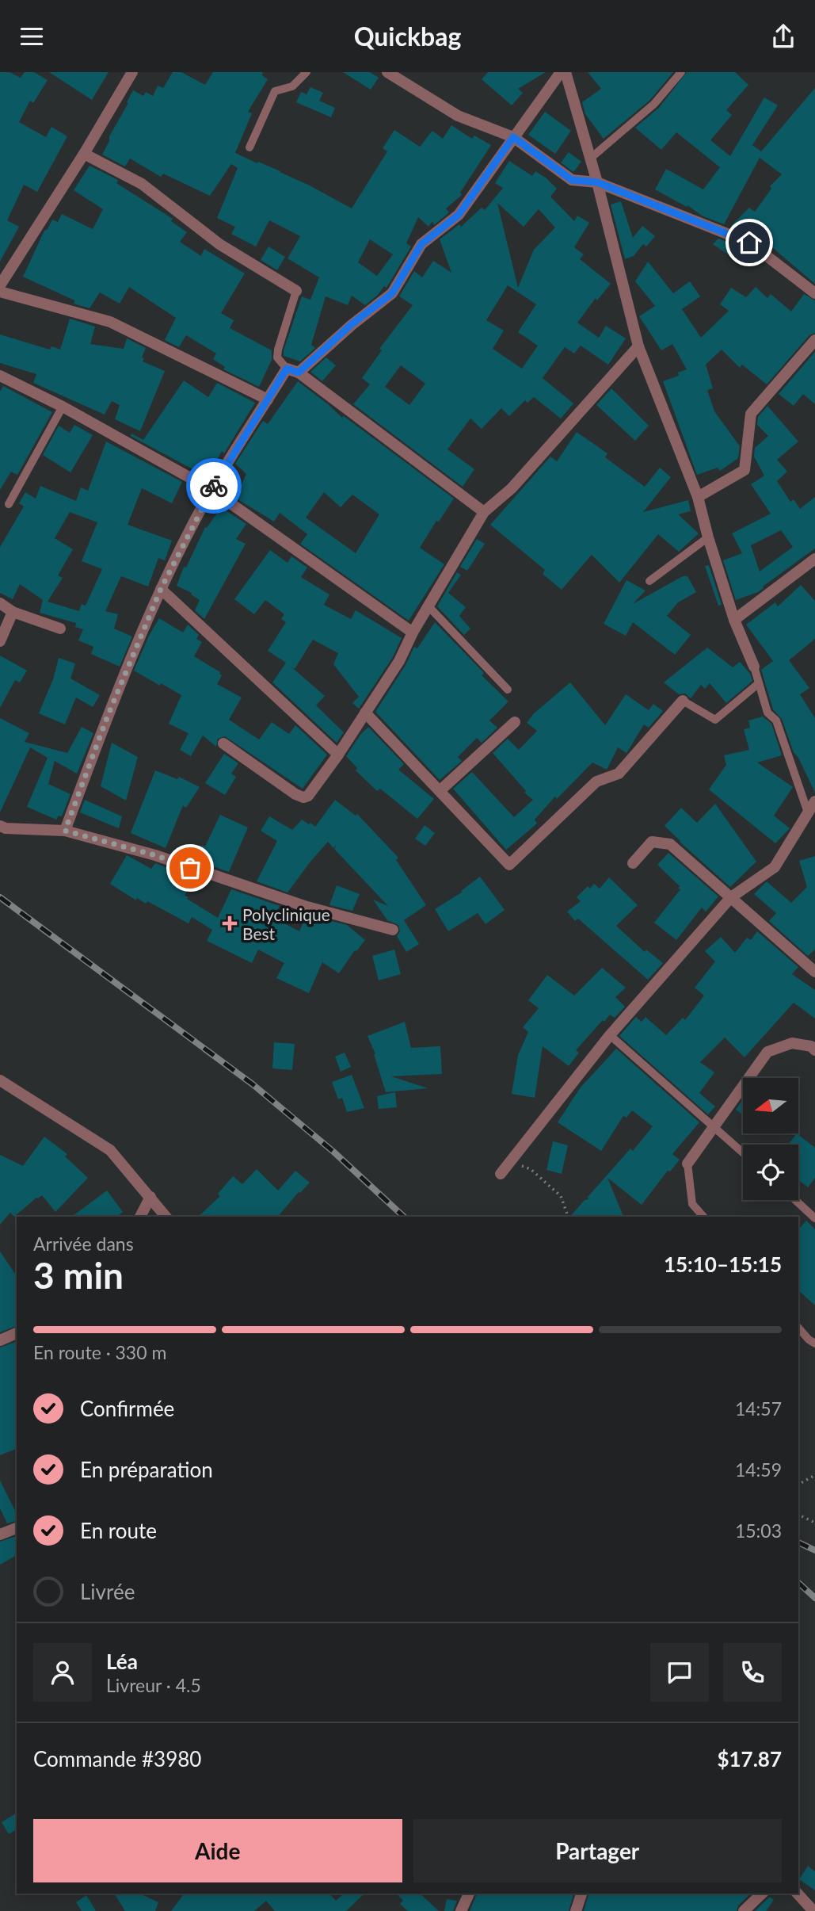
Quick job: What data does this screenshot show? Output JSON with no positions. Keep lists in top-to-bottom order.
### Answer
{
  "places": {
    "health": ["Polyclinique Best"]
  },
  "north": "left",
  "page": {
    "header": "Quickbag",
    "heading": ["3 min", "Arrivée dans", "15:10–15:15"],
    "panel": [
      "Léa",
      "Livreur · 4.5",
      "Commande #3980",
      "$17.87"
    ],
    "bar": "En route · 330 m",
    "list": [
      ["Confirmée", "14:57"],
      ["En préparation", "14:59"],
      ["En route", "15:03"],
      "Livrée"
    ],
    "buttons": ["Aide", "Partager"]
  }
}
